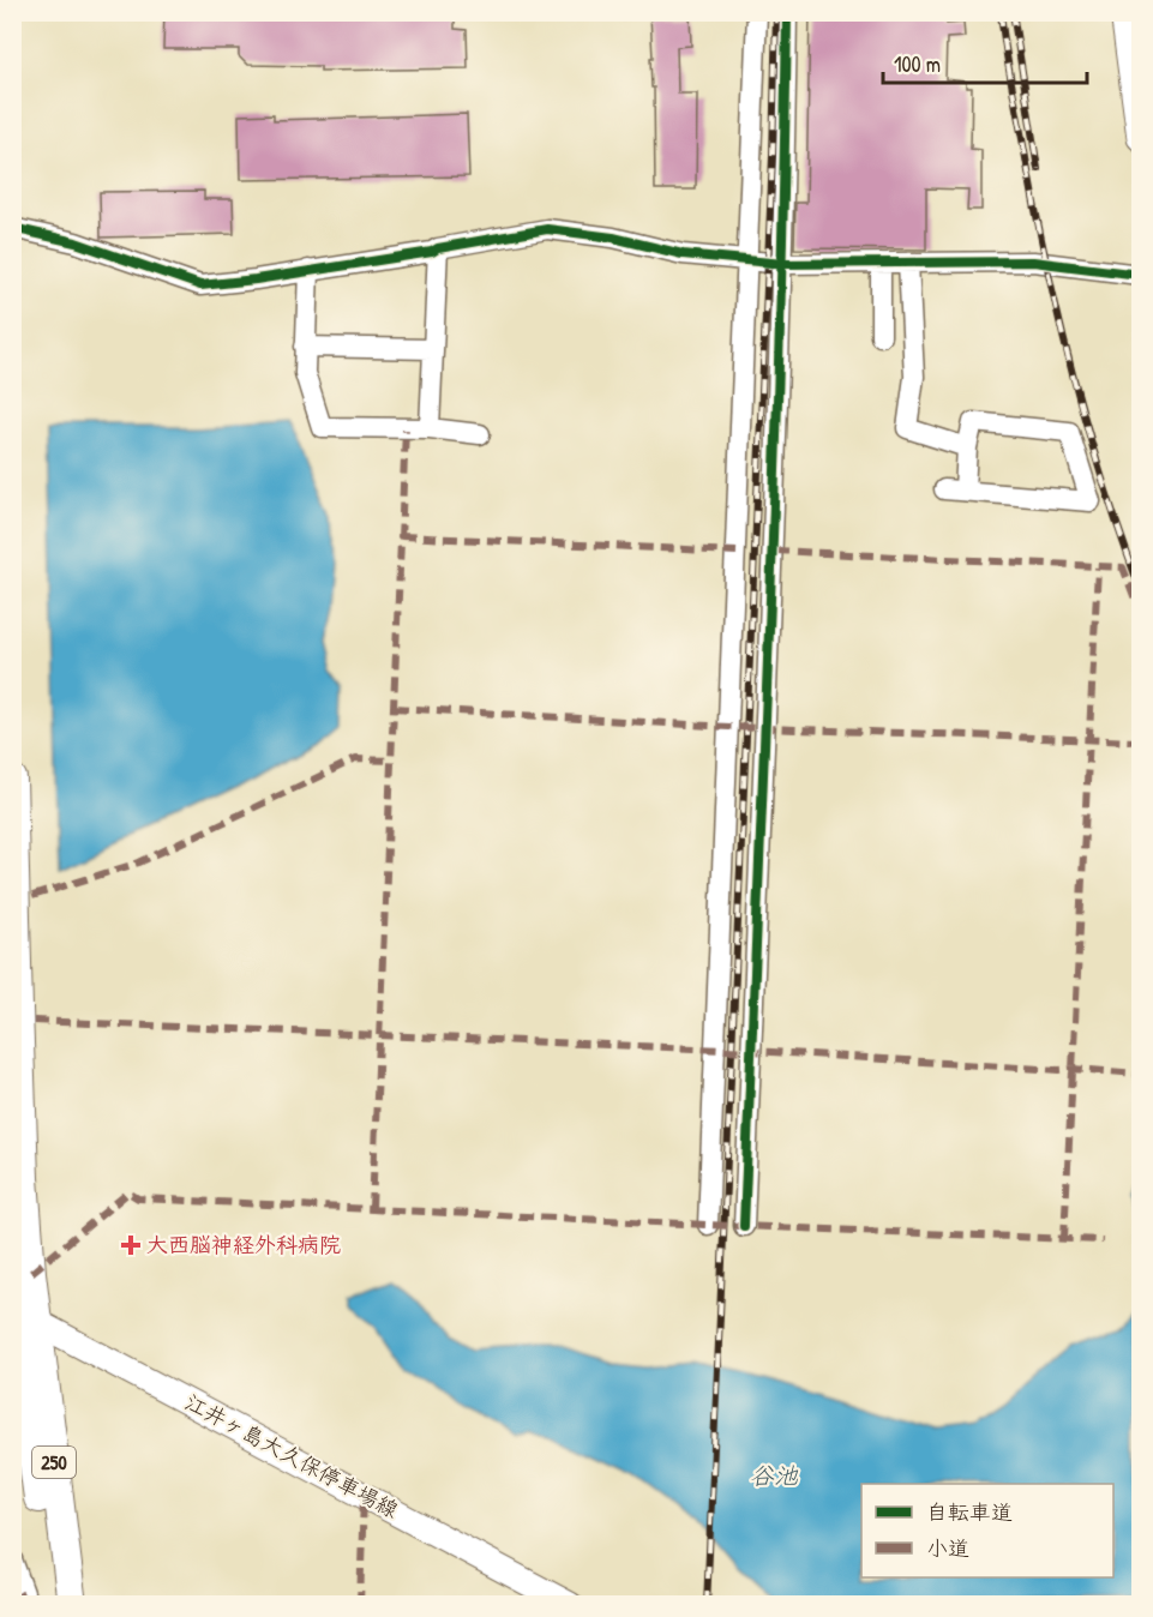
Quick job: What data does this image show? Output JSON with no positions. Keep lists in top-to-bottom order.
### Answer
{
  "streets": {
    "highway": ["250"],
    "main road": ["江井ヶ島大久保停車場線"]
  },
  "crossings": [
    ["江井ヶ島大久保停車場線", "250"]
  ],
  "water": ["谷池"],
  "places": {
    "health": ["大西脳神経外科病院"]
  },
  "legend": ["自転車道", "小道"],
  "scale_bar": "100 m"
}
